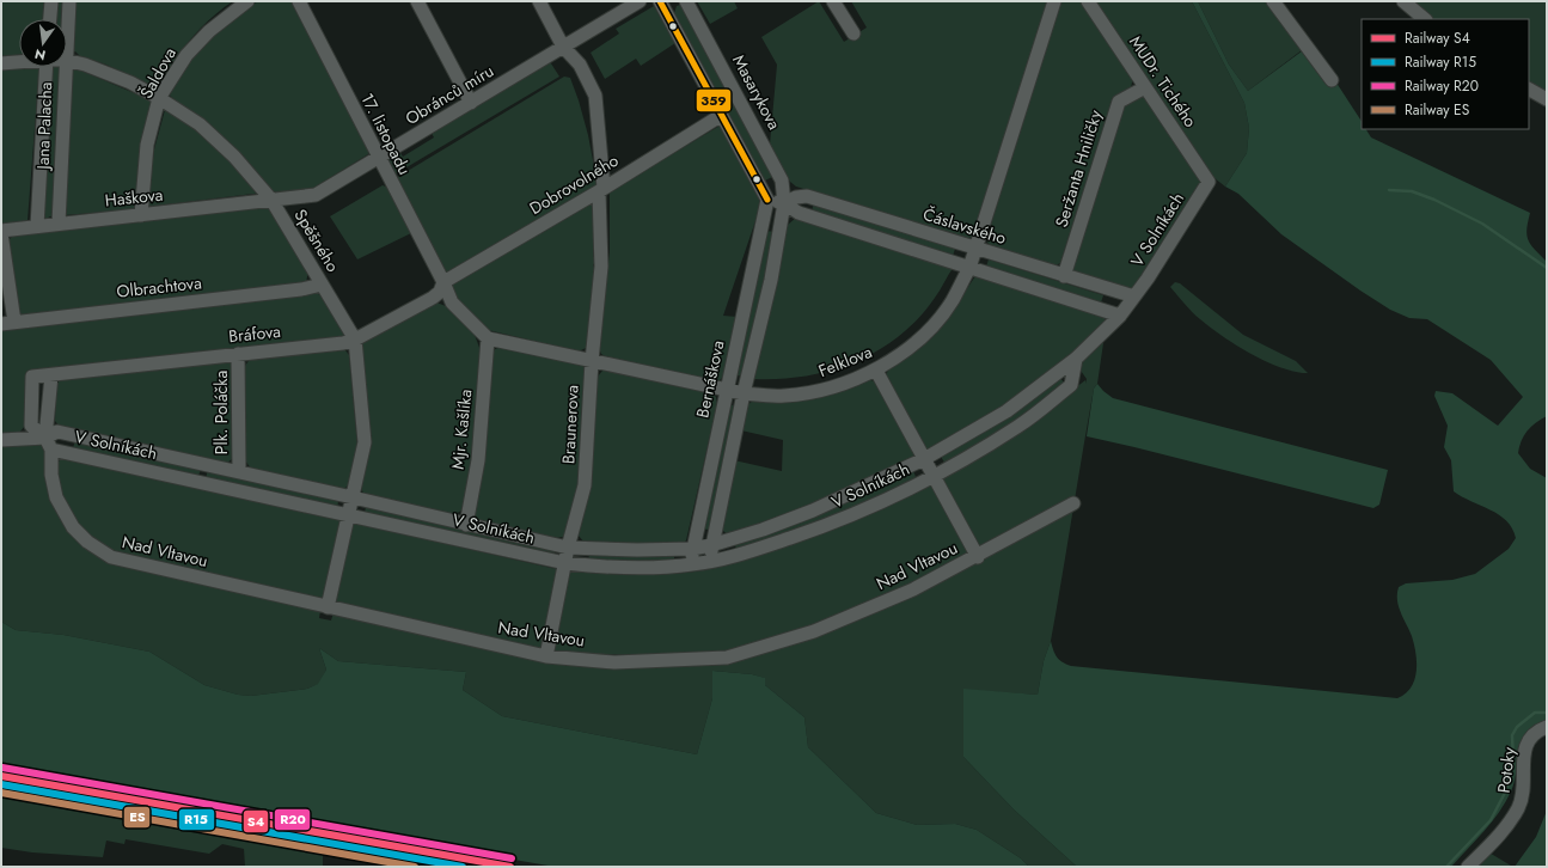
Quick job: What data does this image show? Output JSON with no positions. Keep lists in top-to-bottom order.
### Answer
{
  "streets": {
    "street": [
      "Šaldova",
      "MUDr. Tichého",
      "Masarykova",
      "Obránců míru",
      "Jana Palacha",
      "17. listopadu",
      "Seržanta Hniličky",
      "Dobrovolného",
      "Haškova",
      "Čáslavského",
      "V Solníkách",
      "Spěšného",
      "Olbrachtova",
      "Bráfova",
      "Felklova",
      "Bernáškova",
      "Plk. Poláčka",
      "Braunerova",
      "Mjr. Kašlíka",
      "Nad Vltavou",
      "Potoky"
    ]
  },
  "crossings": [
    ["Šaldova", "Haškova"],
    ["Šaldova", "Spěšného"],
    ["MUDr. Tichého", "Seržanta Hniličky"],
    ["MUDr. Tichého", "V Solníkách"],
    ["Masarykova", "Čáslavského"],
    ["Obránců míru", "17. listopadu"],
    ["Obránců míru", "Haškova"],
    ["Obránců míru", "Spěšného"],
    ["Obránců míru", "Braunerova"],
    ["Jana Palacha", "Haškova"],
    ["17. listopadu", "Dobrovolného"],
    ["17. listopadu", "Bráfova"],
    ["Seržanta Hniličky", "Čáslavského"],
    ["Dobrovolného", "Bráfova"],
    ["Dobrovolného", "Braunerova"],
    ["Haškova", "Spěšného"],
    ["Čáslavského", "V Solníkách"],
    ["Čáslavského", "Felklova"],
    ["Čáslavského", "Bernáškova"],
    ["V Solníkách", "Spěšného"],
    ["V Solníkách", "Bráfova"],
    ["V Solníkách", "Bernáškova"],
    ["V Solníkách", "Plk. Poláčka"],
    ["V Solníkách", "Braunerova"],
    ["V Solníkách", "Mjr. Kašlíka"],
    ["V Solníkách", "Nad Vltavou"],
    ["Spěšného", "Olbrachtova"],
    ["Spěšného", "Bráfova"],
    ["Spěšného", "Nad Vltavou"],
    ["Bráfova", "Plk. Poláčka"],
    ["Felklova", "Bernáškova"],
    ["Felklova", "Braunerova"],
    ["Felklova", "Mjr. Kašlíka"],
    ["Braunerova", "Nad Vltavou"]
  ],
  "lines": [
    "transit line 359",
    "rail line R20",
    "rail line S4",
    "rail line R15",
    "rail line ES"
  ],
  "legend": [
    "Railway S4",
    "Railway R15",
    "Railway R20",
    "Railway ES"
  ],
  "north": "bottom"
}
